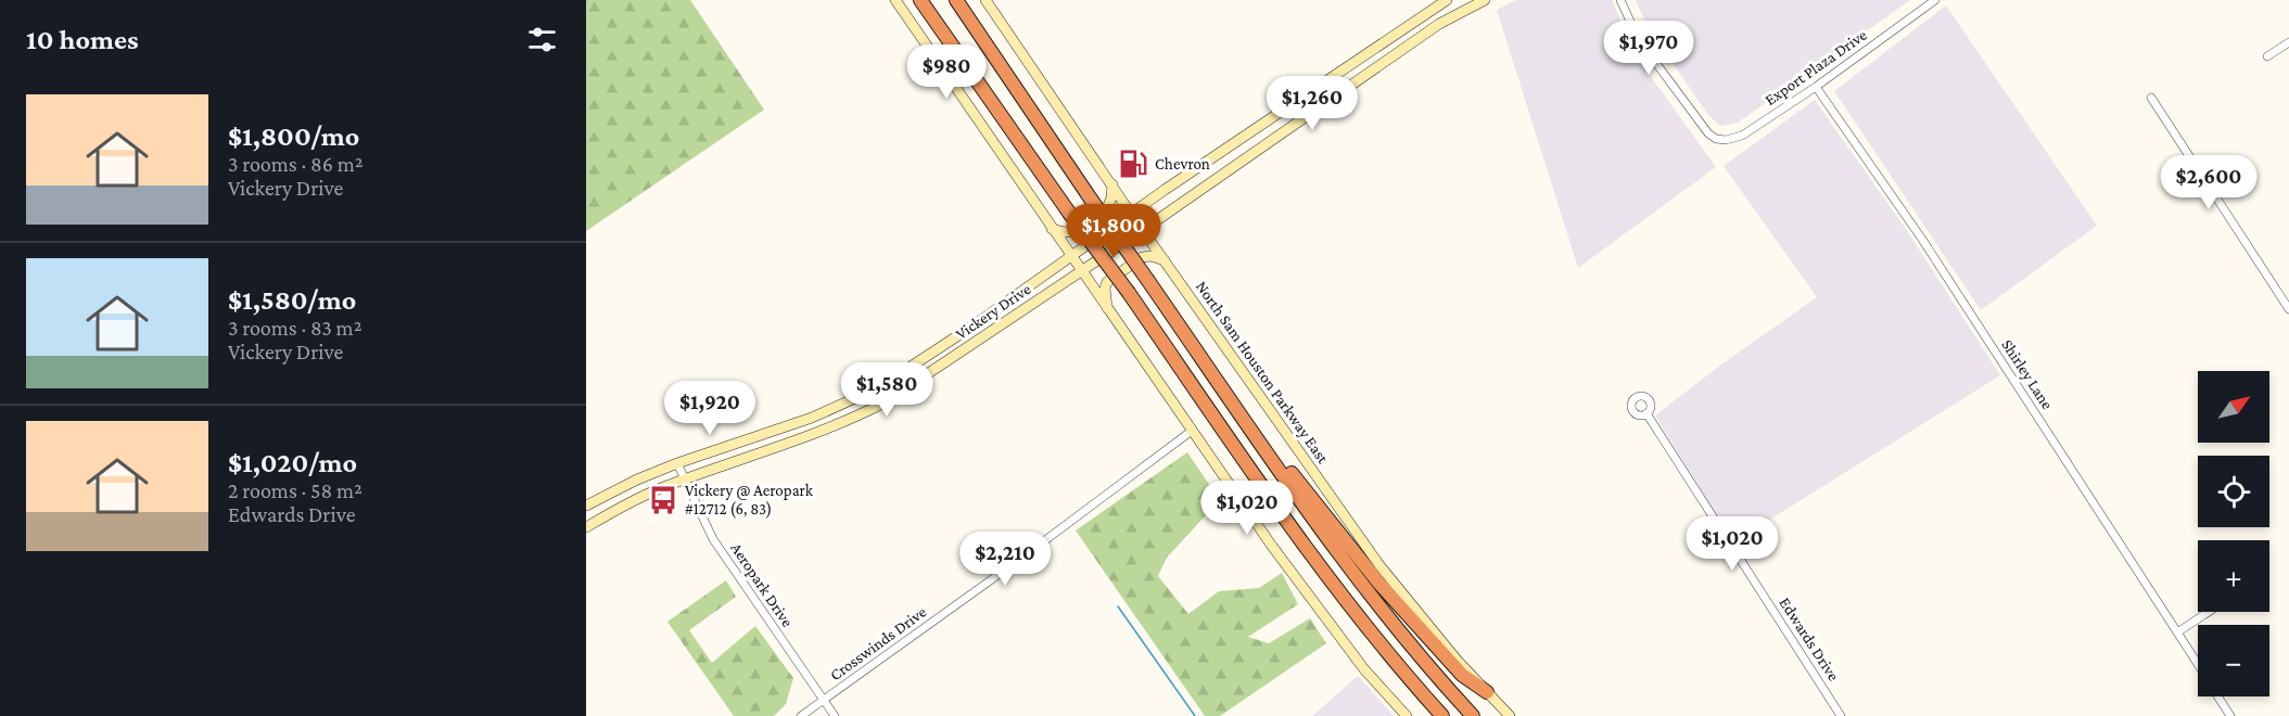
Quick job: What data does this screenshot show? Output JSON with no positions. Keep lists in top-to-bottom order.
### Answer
{
  "streets": {
    "main road": ["Vickery Drive", "North Sam Houston Parkway East"],
    "street": [
      "Export Plaza Drive",
      "Shirley Lane",
      "Aeropark Drive",
      "Edwards Drive",
      "Crosswinds Drive"
    ]
  },
  "crossings": [
    ["Export Plaza Drive", "Shirley Lane"],
    ["Vickery Drive", "North Sam Houston Parkway East"],
    ["Vickery Drive", "Aeropark Drive"],
    ["Aeropark Drive", "Crosswinds Drive"]
  ],
  "places": {
    "fuel station": ["Chevron"],
    "bus stop": ["Vickery @ Aeropark #12712 (6, 83)"]
  },
  "north": "top right",
  "page": {
    "heading": "10 homes",
    "price": [
      "$1,970",
      "$980",
      "$1,260",
      "$2,600",
      "$1,800",
      "$1,580",
      "$1,920",
      "$1,020",
      "$1,020",
      "$2,210"
    ],
    "list": [
      {
        "name": "$1,800/mo",
        "note": "3 rooms · 86 m² · Vickery Drive"
      },
      {
        "name": "$1,580/mo",
        "note": "3 rooms · 83 m² · Vickery Drive"
      },
      {
        "name": "$1,020/mo",
        "note": "2 rooms · 58 m² · Edwards Drive"
      }
    ],
    "map_buttons": ["+", "−"]
  }
}
